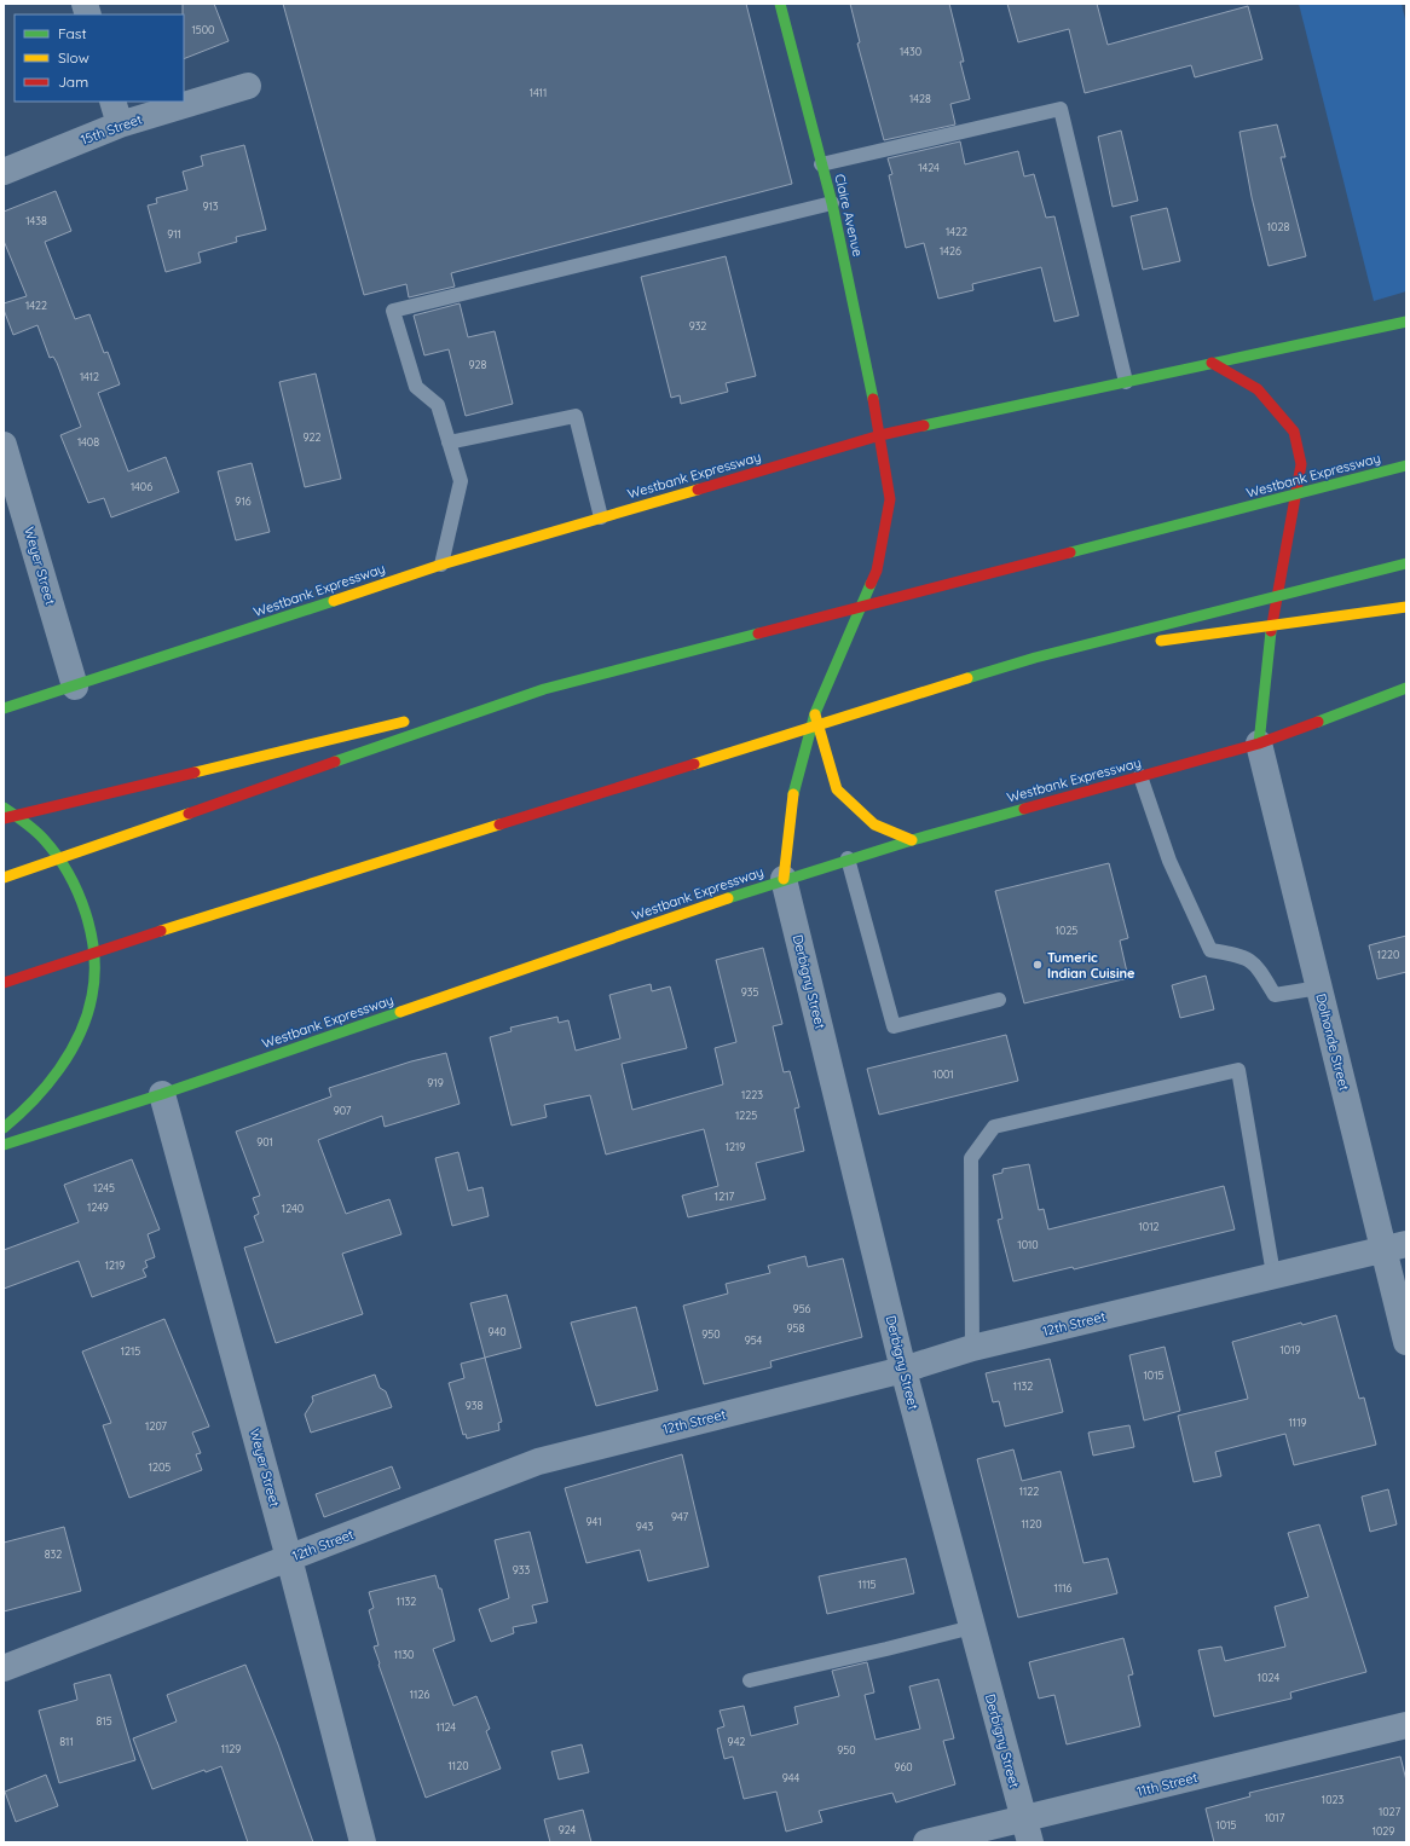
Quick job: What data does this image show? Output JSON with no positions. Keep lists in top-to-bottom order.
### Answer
{
  "streets": {
    "main road": ["Claire Avenue", "Westbank Expressway"],
    "street": [
      "15th Street",
      "Weyer Street",
      "Derbigny Street",
      "Dolhonde Street",
      "12th Street",
      "11th Street"
    ]
  },
  "crossings": [
    ["Claire Avenue", "Westbank Expressway"],
    ["Claire Avenue", "Derbigny Street"],
    ["Westbank Expressway", "Weyer Street"],
    ["Westbank Expressway", "Derbigny Street"],
    ["Westbank Expressway", "Dolhonde Street"],
    ["Weyer Street", "12th Street"],
    ["Derbigny Street", "12th Street"],
    ["Derbigny Street", "11th Street"],
    ["Dolhonde Street", "12th Street"]
  ],
  "places": ["Tumeric Indian Cuisine"],
  "house_numbers": [
    "1500",
    "1430",
    "1411",
    "1428",
    "1424",
    "913",
    "1438",
    "1028",
    "1422",
    "911",
    "1426",
    "1422",
    "932",
    "928",
    "1412",
    "922",
    "1408",
    "1406",
    "916",
    "1025",
    "1220",
    "935",
    "1001",
    "919",
    "1223",
    "907",
    "1225",
    "901",
    "1219",
    "1245",
    "1217",
    "1249",
    "1240",
    "1012",
    "1010",
    "1219",
    "956",
    "958",
    "940",
    "950",
    "954",
    "1019",
    "1215",
    "1015",
    "1132",
    "938",
    "1119",
    "1207",
    "1205",
    "1122",
    "947",
    "941",
    "1120",
    "943",
    "832",
    "933",
    "1115",
    "1116",
    "1132",
    "1130",
    "1024",
    "1126",
    "815",
    "1124",
    "811",
    "942",
    "1129",
    "950",
    "1120",
    "960",
    "944",
    "1023",
    "1027",
    "1017",
    "1015",
    "924",
    "1029"
  ],
  "legend": ["Fast", "Slow", "Jam"]
}
